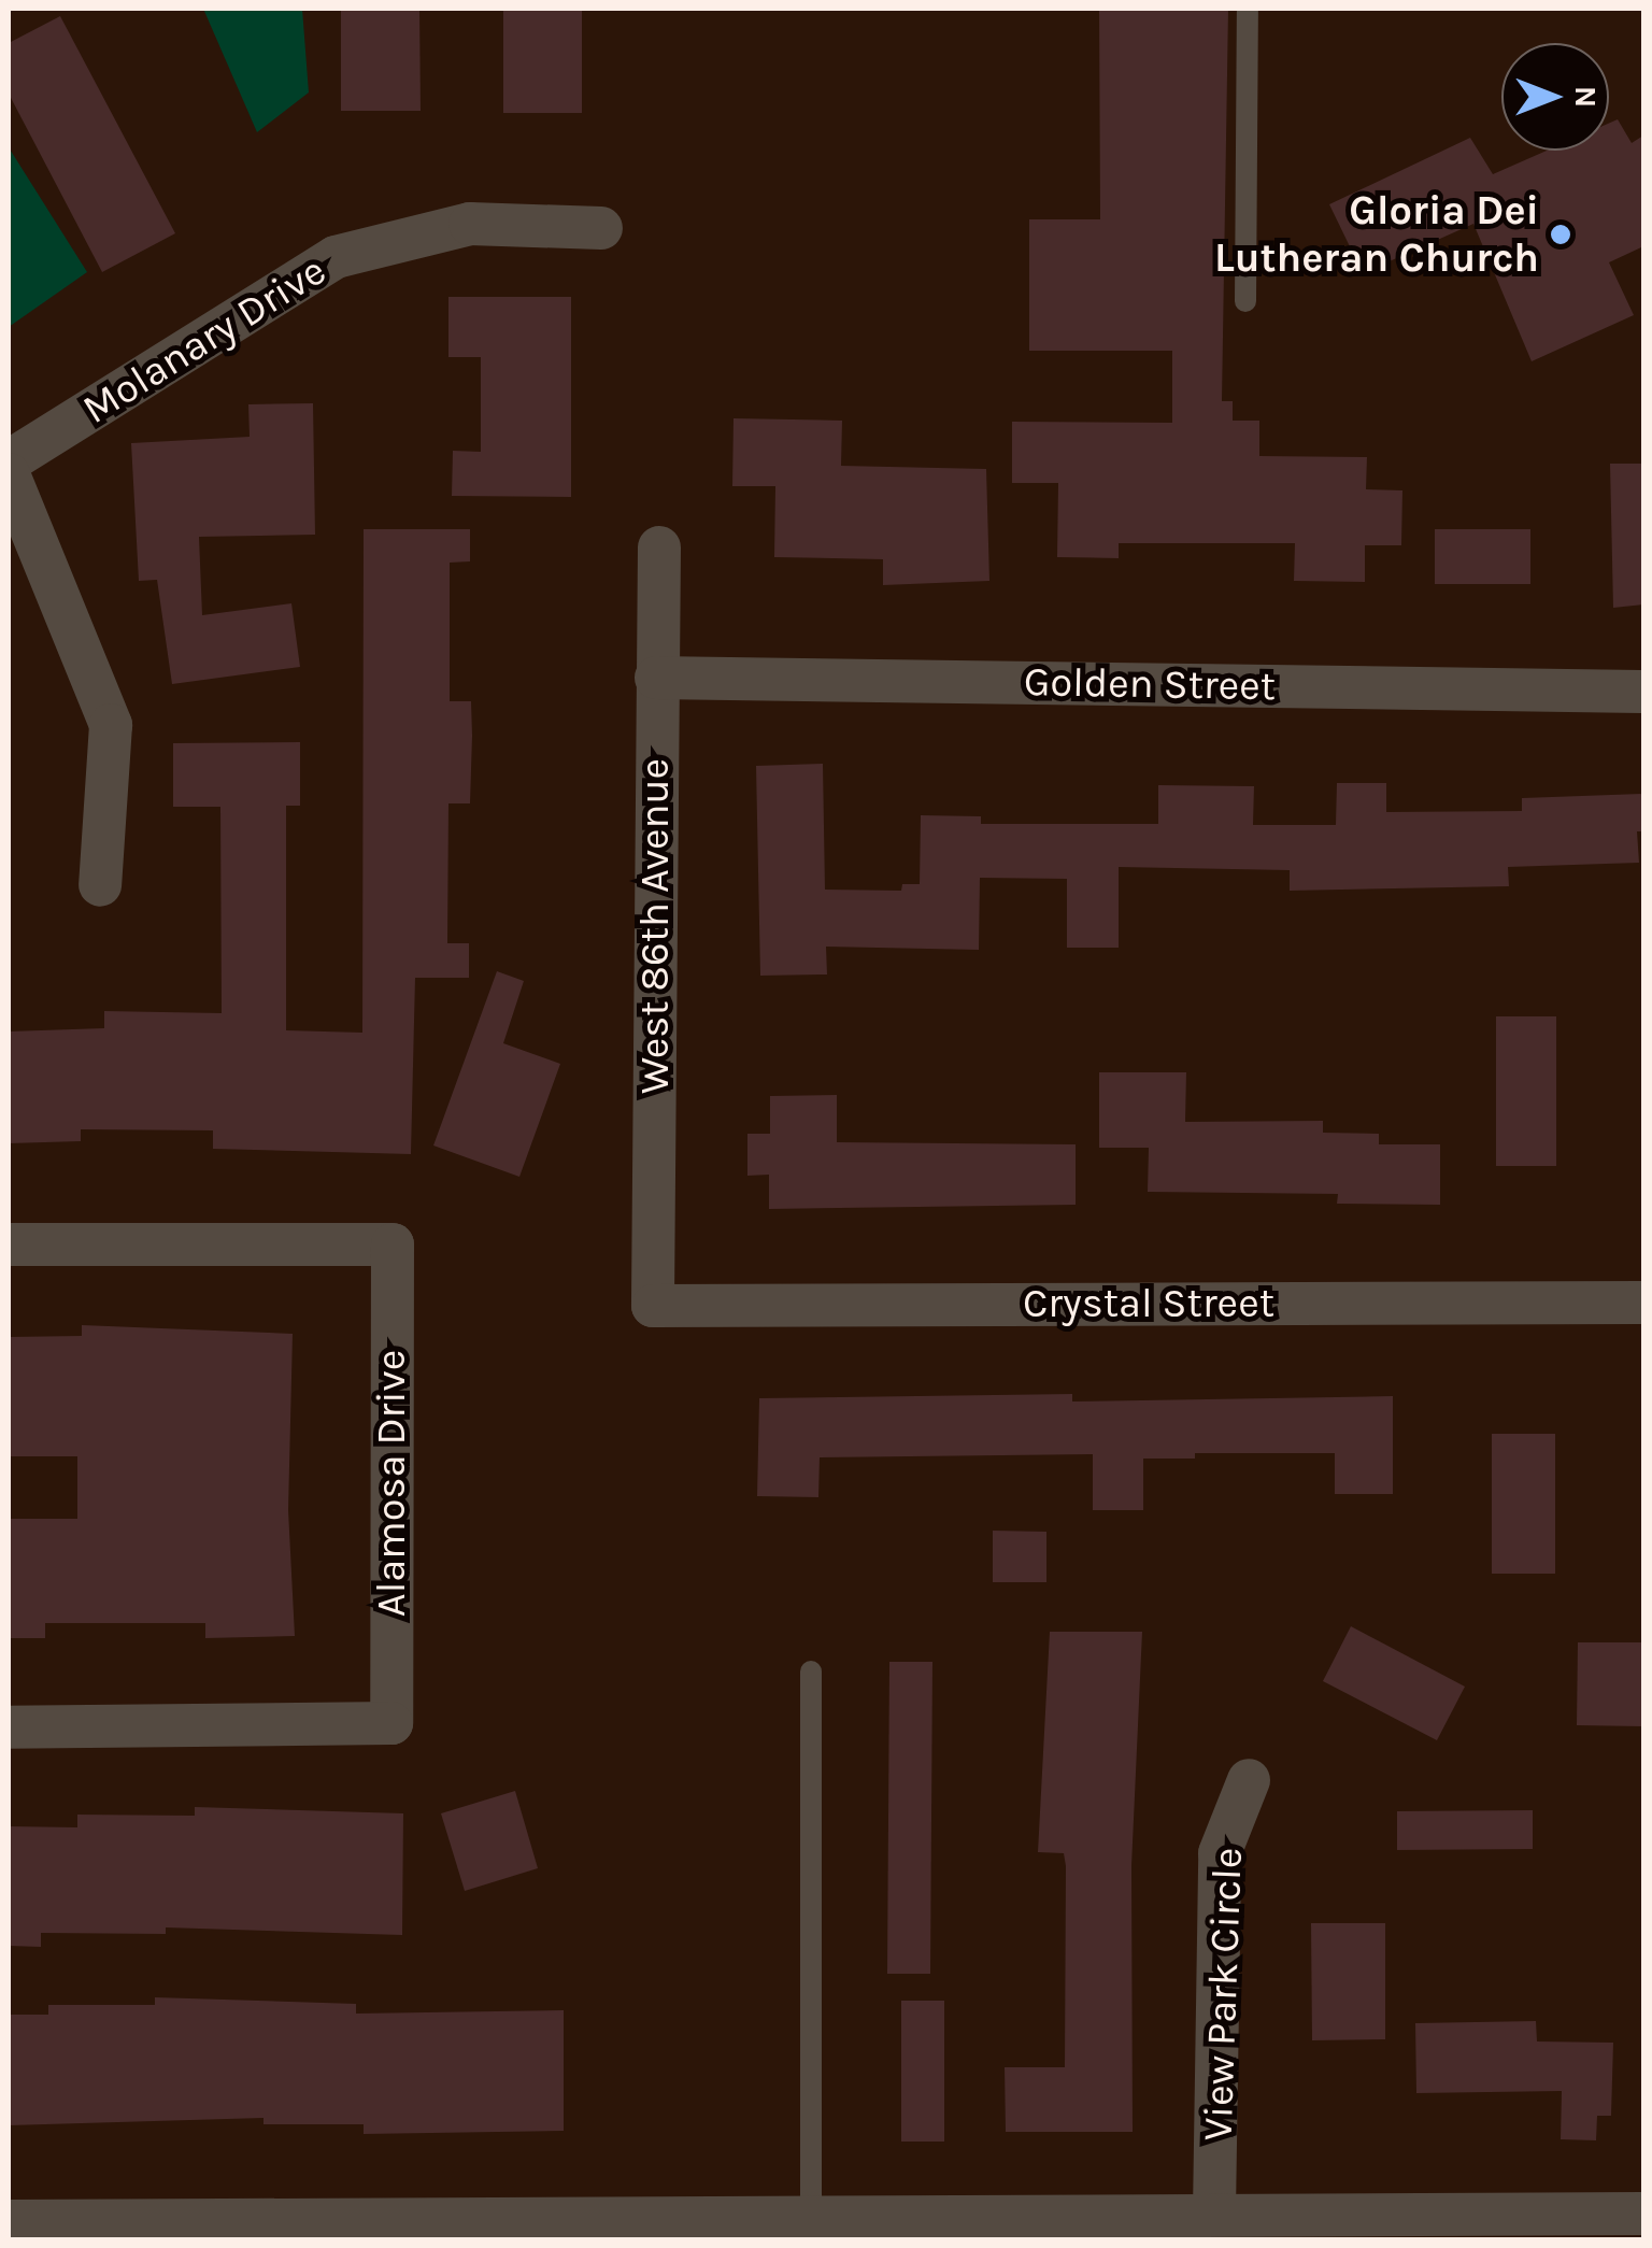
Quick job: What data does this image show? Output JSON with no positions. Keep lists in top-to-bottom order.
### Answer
{
  "streets": {
    "street": [
      "Molanary Drive",
      "Golden Street",
      "West 86th Avenue",
      "Crystal Street",
      "Alamosa Drive",
      "View Park Circle"
    ]
  },
  "crossings": [
    ["Golden Street", "West 86th Avenue"],
    ["West 86th Avenue", "Crystal Street"]
  ],
  "places": ["Gloria Dei Lutheran Church"],
  "north": "right"
}
